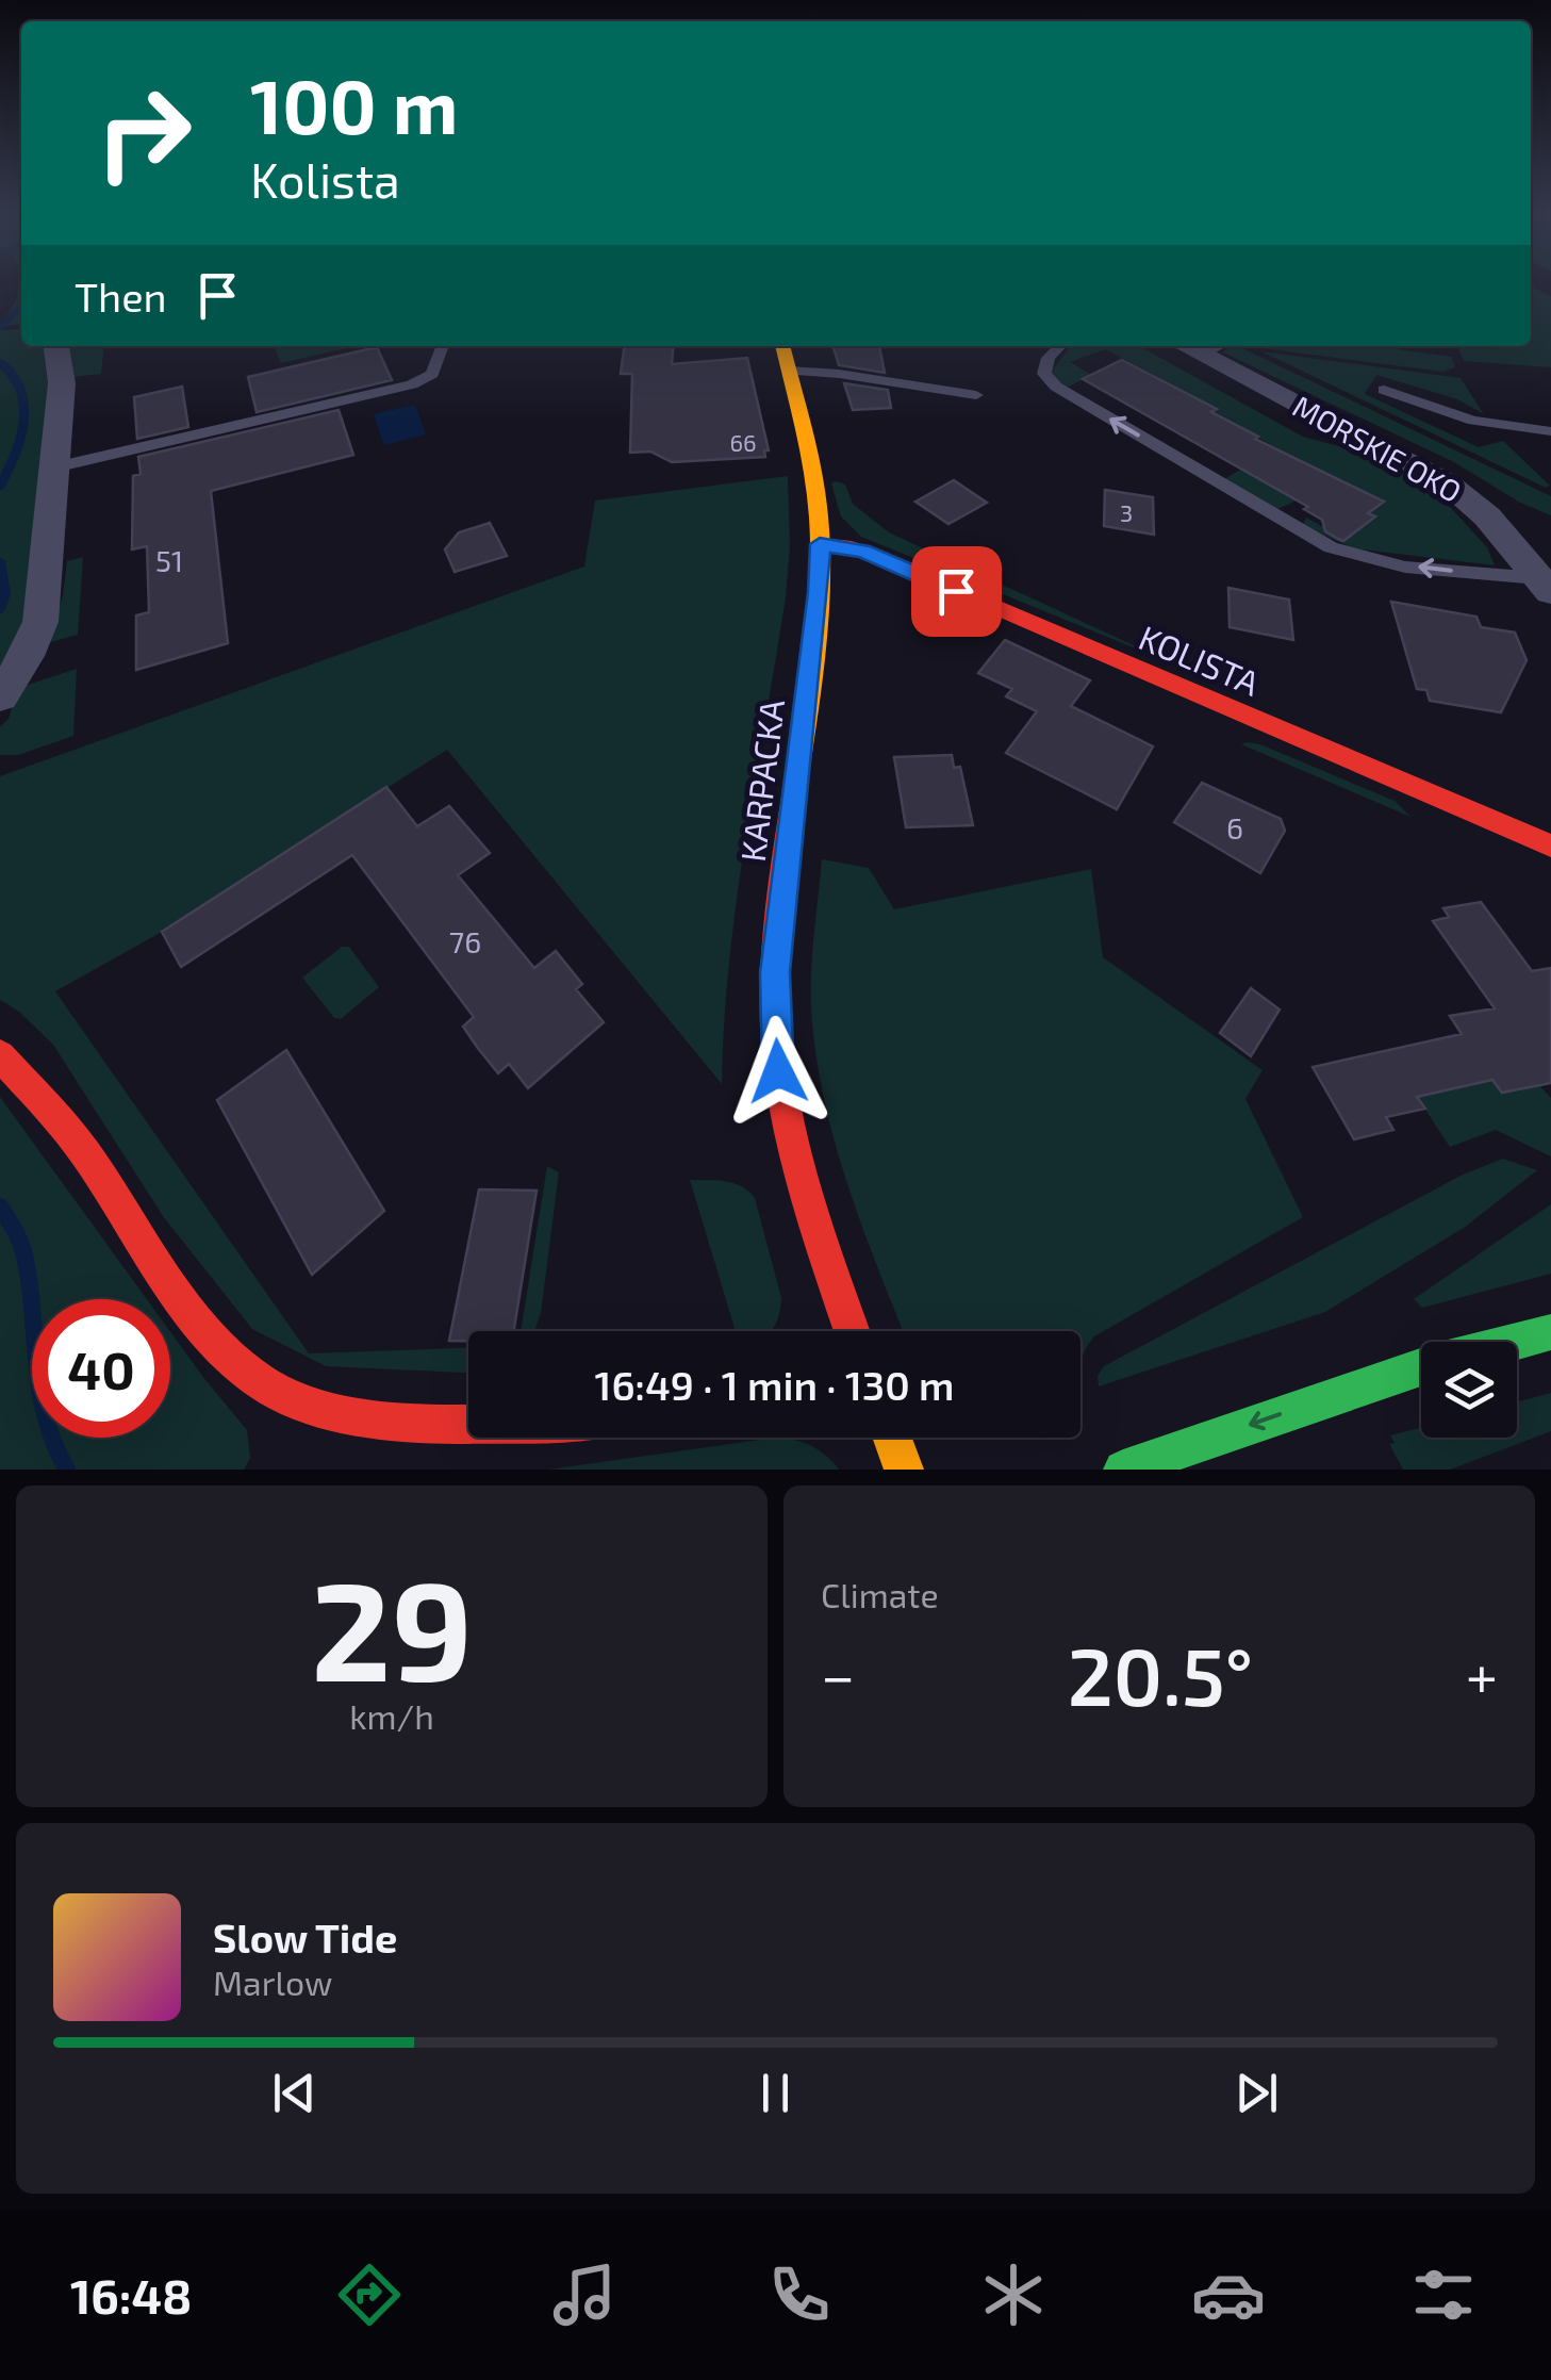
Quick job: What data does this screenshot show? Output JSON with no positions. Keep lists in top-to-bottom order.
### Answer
{
  "streets": {
    "street": ["MORSKIE OKO", "KOLISTA", "KARPACKA"]
  },
  "crossings": [
    ["KOLISTA", "KARPACKA"]
  ],
  "house_numbers": [
    "66",
    "3",
    "51",
    "6",
    "76"
  ],
  "page": {
    "turn": ["100 m", "Kolista"],
    "then": "Then",
    "limit": "40",
    "trip": "16:49 · 1 min · 130 m",
    "tile": [
      ["29", "km/h"],
      "Climate"
    ],
    "heat": ["−", "20.5°", "+"],
    "song": ["Slow Tide", "Marlow"],
    "tabs": "16:48"
  }
}
